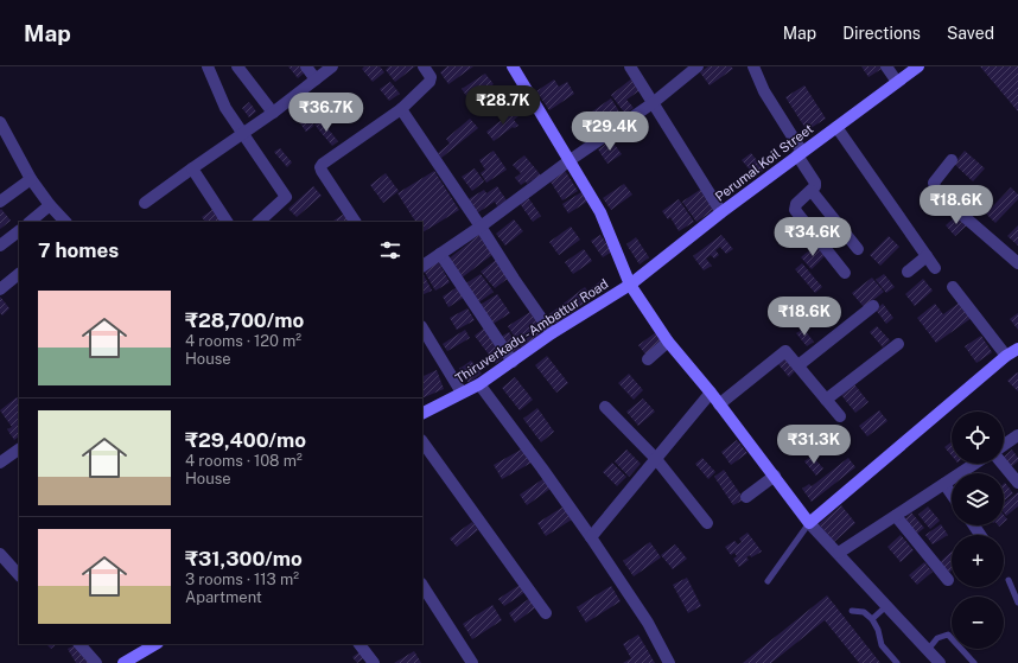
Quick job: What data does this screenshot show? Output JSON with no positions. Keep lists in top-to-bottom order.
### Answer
{
  "streets": {
    "main road": ["Perumal Koil Street", "Thiruverkadu - Ambattur Road"]
  },
  "crossings": [
    ["Perumal Koil Street", "Thiruverkadu - Ambattur Road"]
  ],
  "page": {
    "header": "Map",
    "nav": ["Map", "Directions", "Saved"],
    "price": [
      "₹28.7K",
      "₹36.7K",
      "₹29.4K",
      "₹18.6K",
      "₹34.6K",
      "₹18.6K",
      "₹31.3K"
    ],
    "heading": "7 homes",
    "list": [
      {
        "name": "₹28,700/mo",
        "note": "4 rooms · 120 m² · House"
      },
      {
        "name": "₹29,400/mo",
        "note": "4 rooms · 108 m² · House"
      },
      {
        "name": "₹31,300/mo",
        "note": "3 rooms · 113 m² · Apartment"
      }
    ],
    "map_buttons": ["+", "−"]
  }
}
